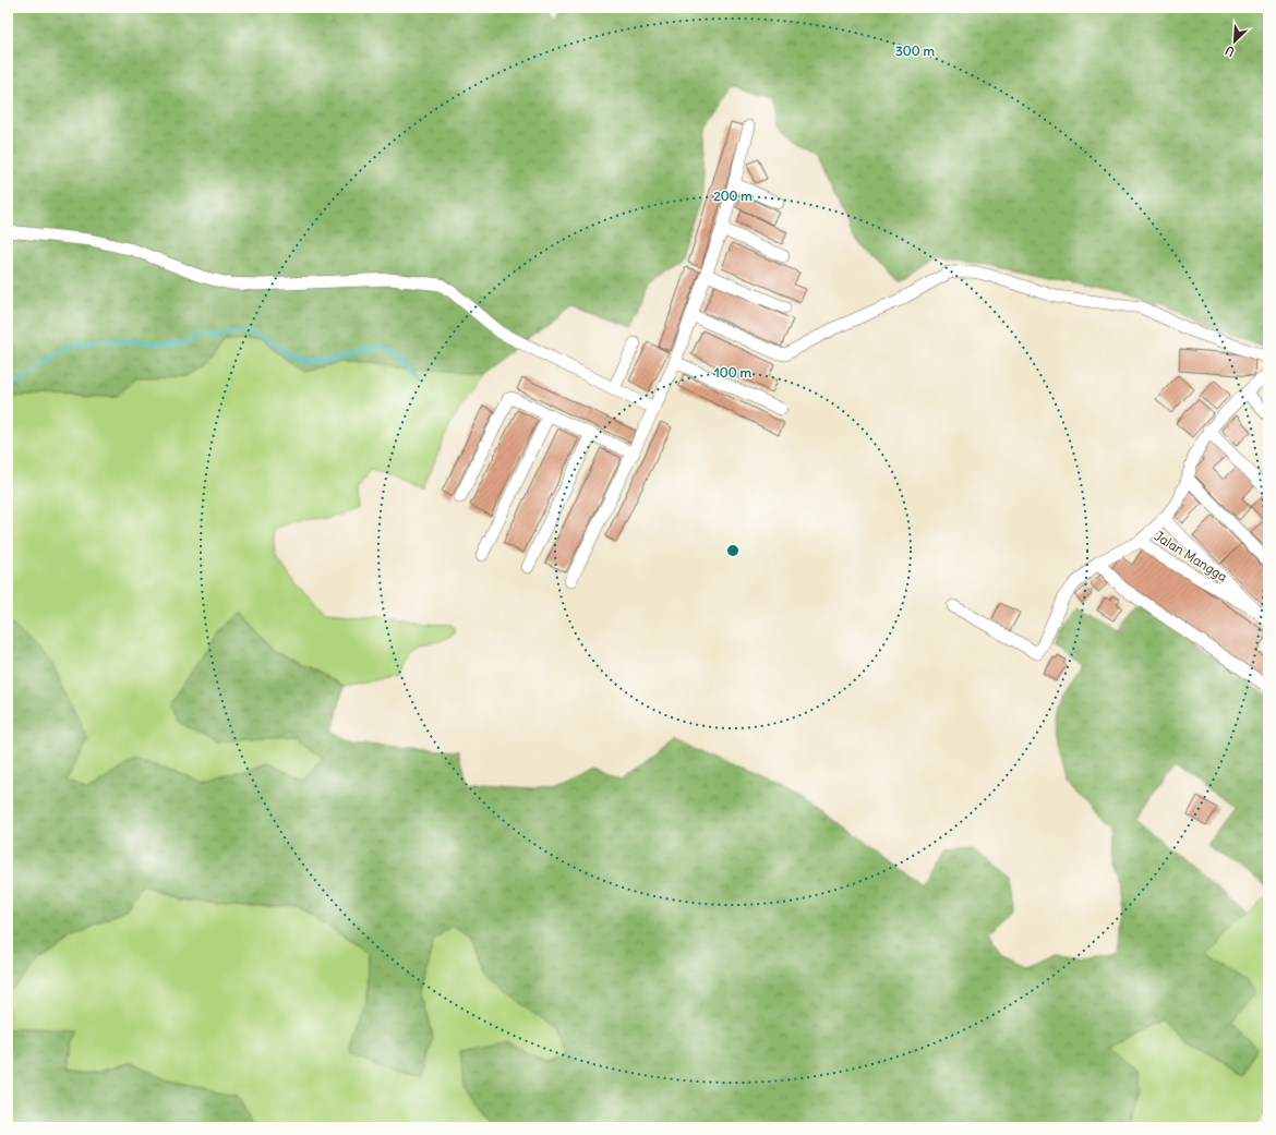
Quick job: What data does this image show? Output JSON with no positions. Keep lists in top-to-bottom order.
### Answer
{
  "streets": {
    "street": ["Jalan Mangga"]
  },
  "north": "bottom left",
  "rings": ["300 m", "200 m", "100 m"]
}
